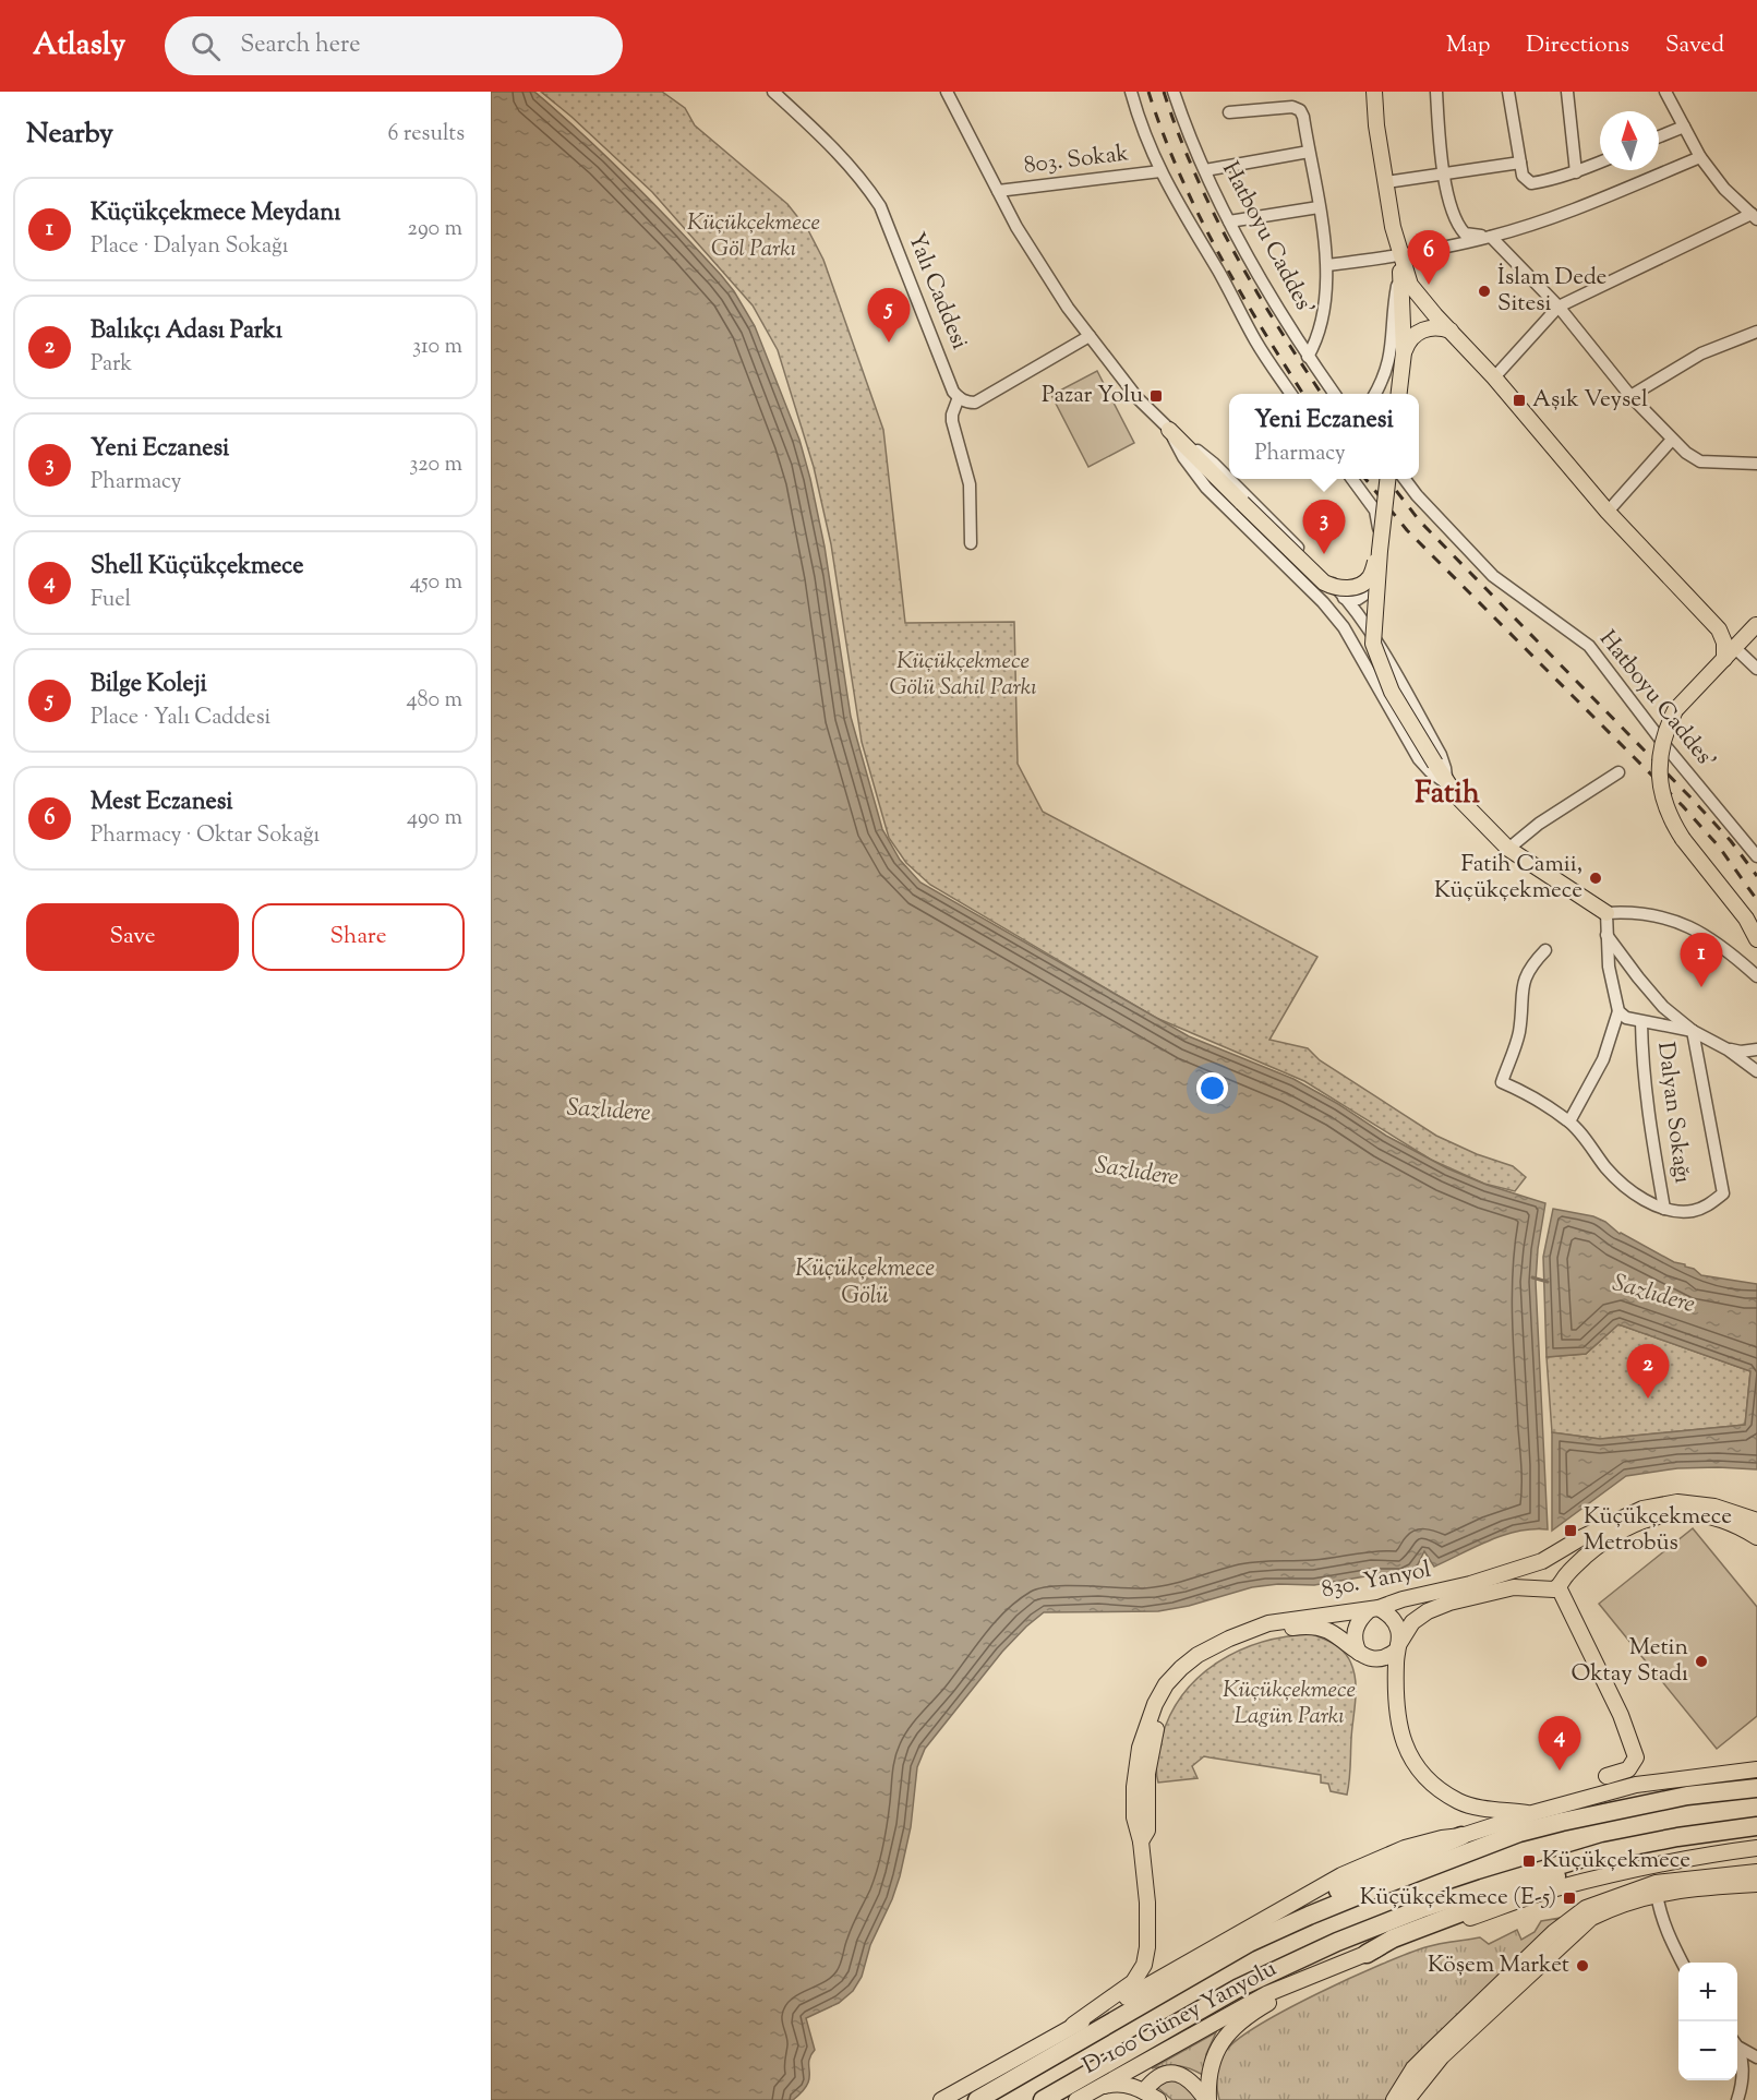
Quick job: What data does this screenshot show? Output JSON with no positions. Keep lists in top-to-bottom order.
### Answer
{
  "streets": {
    "main road": ["830. Yanyol", "D-100 Güney Yanyolu"],
    "street": [
      "803. Sokak",
      "Hatboyu Caddes'",
      "Yalı Caddesi",
      "Dalyan Sokağı"
    ]
  },
  "districts": ["Fatih"],
  "water": ["Sazlıdere", "Küçükçekmece Gölü"],
  "parks": ["Küçükçekmece Göl Parkı", "Küçükçekmece Gölü Sahil Parkı", "Küçükçekmece Lagün Parkı"],
  "places": {
    "other": [
      "İslam Dede Sitesi",
      "Fatih Camii, Küçükçekmece",
      "Metin Oktay Stadı",
      "Köşem Market"
    ],
    "transit": [
      "Pazar Yolu",
      "Aşık Veysel",
      "Küçükçekmece Metrobüs",
      "Küçükçekmece",
      "Küçükçekmece (E-5)"
    ]
  },
  "north": "top",
  "page": {
    "header": "Atlasly",
    "search": "Search here",
    "nav": ["Map", "Directions", "Saved"],
    "heading": ["Nearby", "6 results"],
    "list": [
      {
        "mark": "1",
        "name": "Küçükçekmece Meydanı",
        "note": "Place · Dalyan Sokağı",
        "value": "290 m"
      },
      {
        "mark": "2",
        "name": "Balıkçı Adası Parkı",
        "note": "Park",
        "value": "310 m"
      },
      {
        "mark": "3",
        "name": "Yeni Eczanesi",
        "note": "Pharmacy",
        "value": "320 m"
      },
      {
        "mark": "4",
        "name": "Shell Küçükçekmece",
        "note": "Fuel",
        "value": "450 m"
      },
      {
        "mark": "5",
        "name": "Bilge Koleji",
        "note": "Place · Yalı Caddesi",
        "value": "480 m"
      },
      {
        "mark": "6",
        "name": "Mest Eczanesi",
        "note": "Pharmacy · Oktar Sokağı",
        "value": "490 m"
      }
    ],
    "pins": [
      "6",
      "5",
      "3",
      "1",
      "2",
      "4"
    ],
    "popup": ["Yeni Eczanesi", "Pharmacy"],
    "buttons": ["Save", "Share"],
    "map_buttons": ["+", "−"]
  }
}
